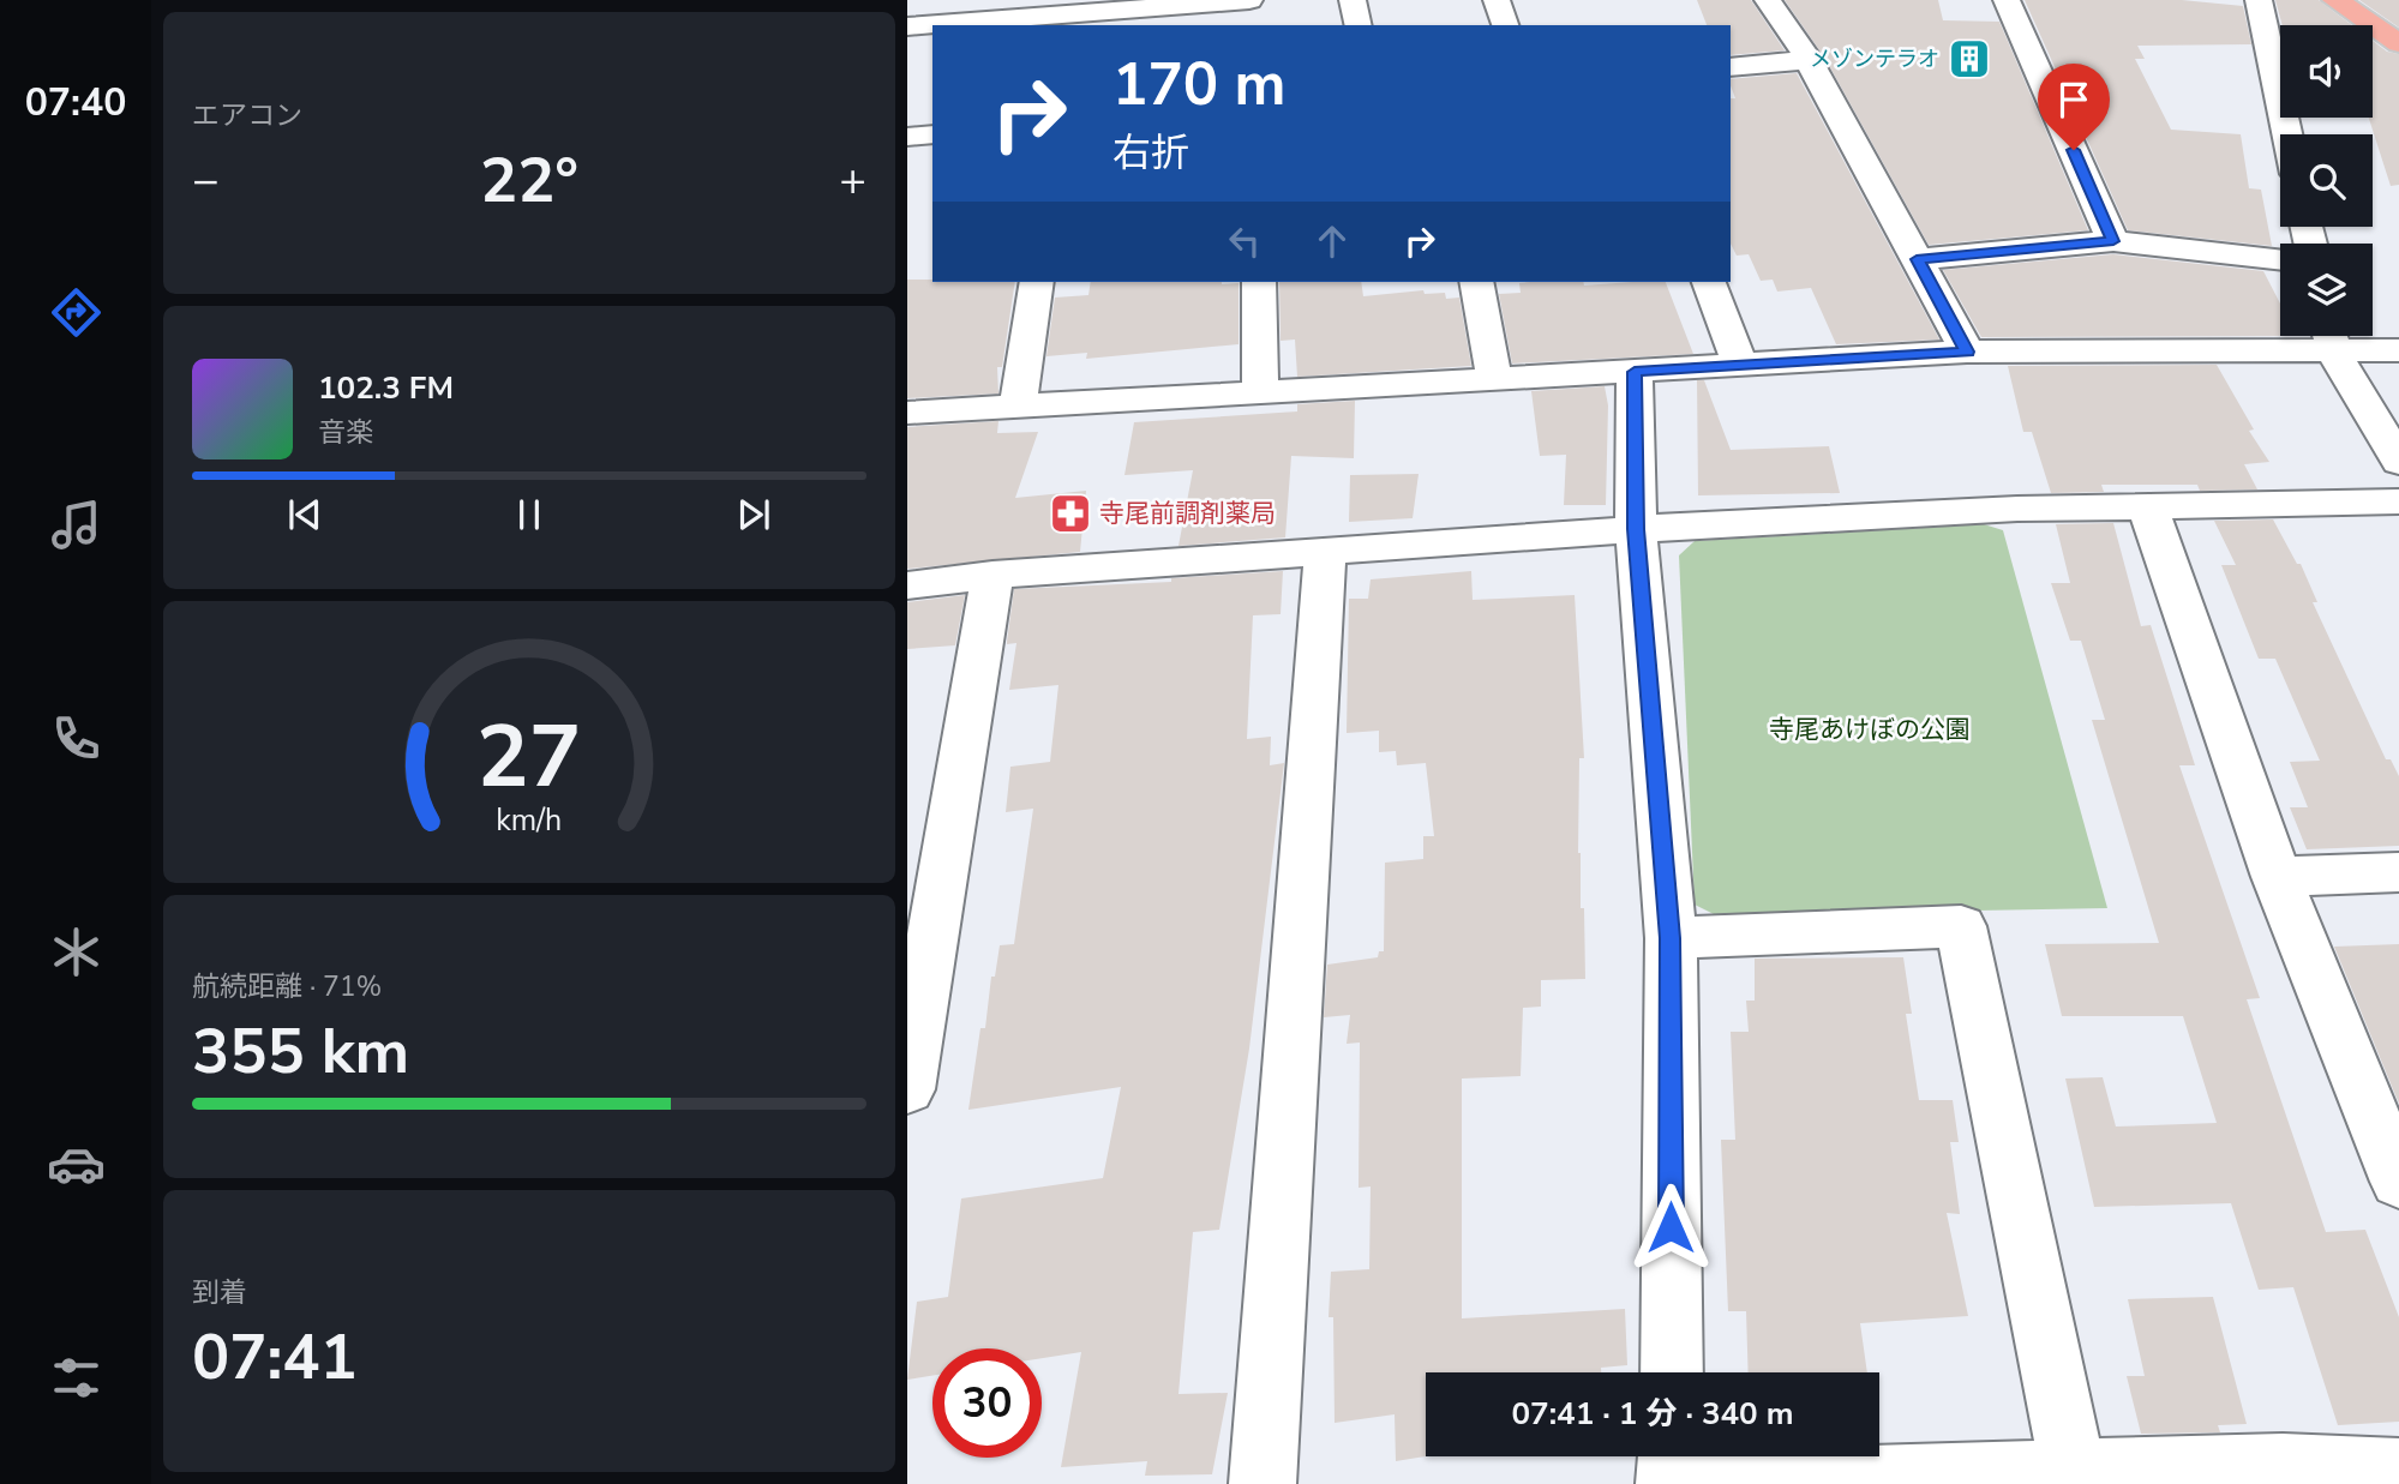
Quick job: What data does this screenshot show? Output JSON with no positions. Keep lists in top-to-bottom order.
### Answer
{
  "parks": ["寺尾あけぼの公園"],
  "places": {
    "building": ["メゾンテラオ"],
    "pharmacy": ["寺尾前調剤薬局"]
  },
  "page": {
    "tabs": "07:40",
    "tile": [
      "エアコン",
      ["航続距離 · 71%", "355 km"],
      ["到着", "07:41"]
    ],
    "turn": ["170 m", "右折"],
    "heat": ["−", "22°", "+"],
    "song": ["102.3 FM", "音楽"],
    "limit": "30",
    "trip": "07:41 · 1 分 · 340 m",
    "gauge": ["27", "km/h"]
  }
}
